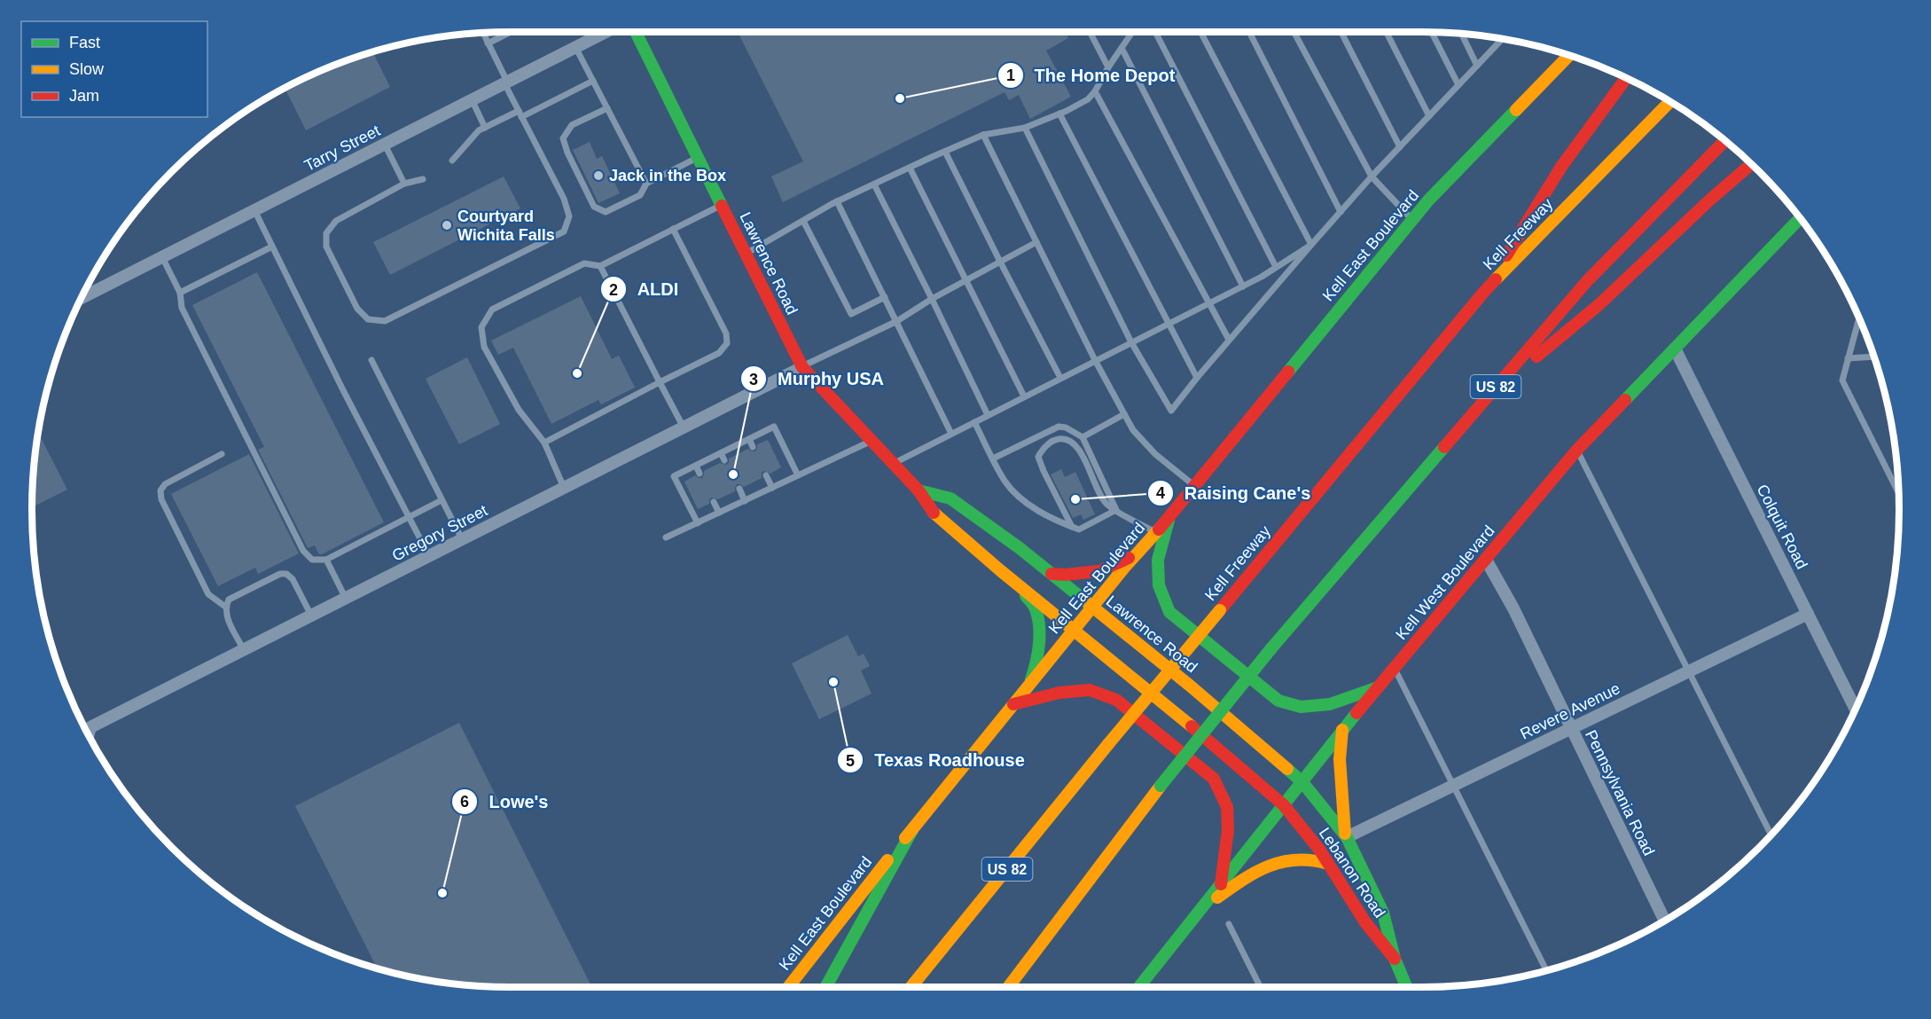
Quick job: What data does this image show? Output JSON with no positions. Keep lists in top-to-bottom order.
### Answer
{
  "streets": {
    "main road": [
      "Kell Freeway",
      "Kell East Boulevard",
      "Lawrence Road",
      "US 82",
      "Kell West Boulevard",
      "Lebanon Road"
    ],
    "street": [
      "Tarry Street",
      "Colquit Road",
      "Gregory Street",
      "Revere Avenue",
      "Pennsylvania Road"
    ]
  },
  "crossings": [
    ["Kell East Boulevard", "Lawrence Road"],
    ["Lawrence Road", "Gregory Street"],
    ["Lawrence Road", "Kell West Boulevard"],
    ["Lawrence Road", "Lebanon Road"],
    ["Colquit Road", "Kell West Boulevard"],
    ["Colquit Road", "Revere Avenue"],
    ["Kell West Boulevard", "Pennsylvania Road"],
    ["Kell West Boulevard", "Lebanon Road"],
    ["Revere Avenue", "Pennsylvania Road"],
    ["Revere Avenue", "Lebanon Road"]
  ],
  "places": [
    "The Home Depot",
    "Jack in the Box",
    "Courtyard Wichita Falls",
    "ALDI",
    "Murphy USA",
    "Raising Cane's",
    "Texas Roadhouse",
    "Lowe's"
  ],
  "legend": ["Fast", "Slow", "Jam"]
}
